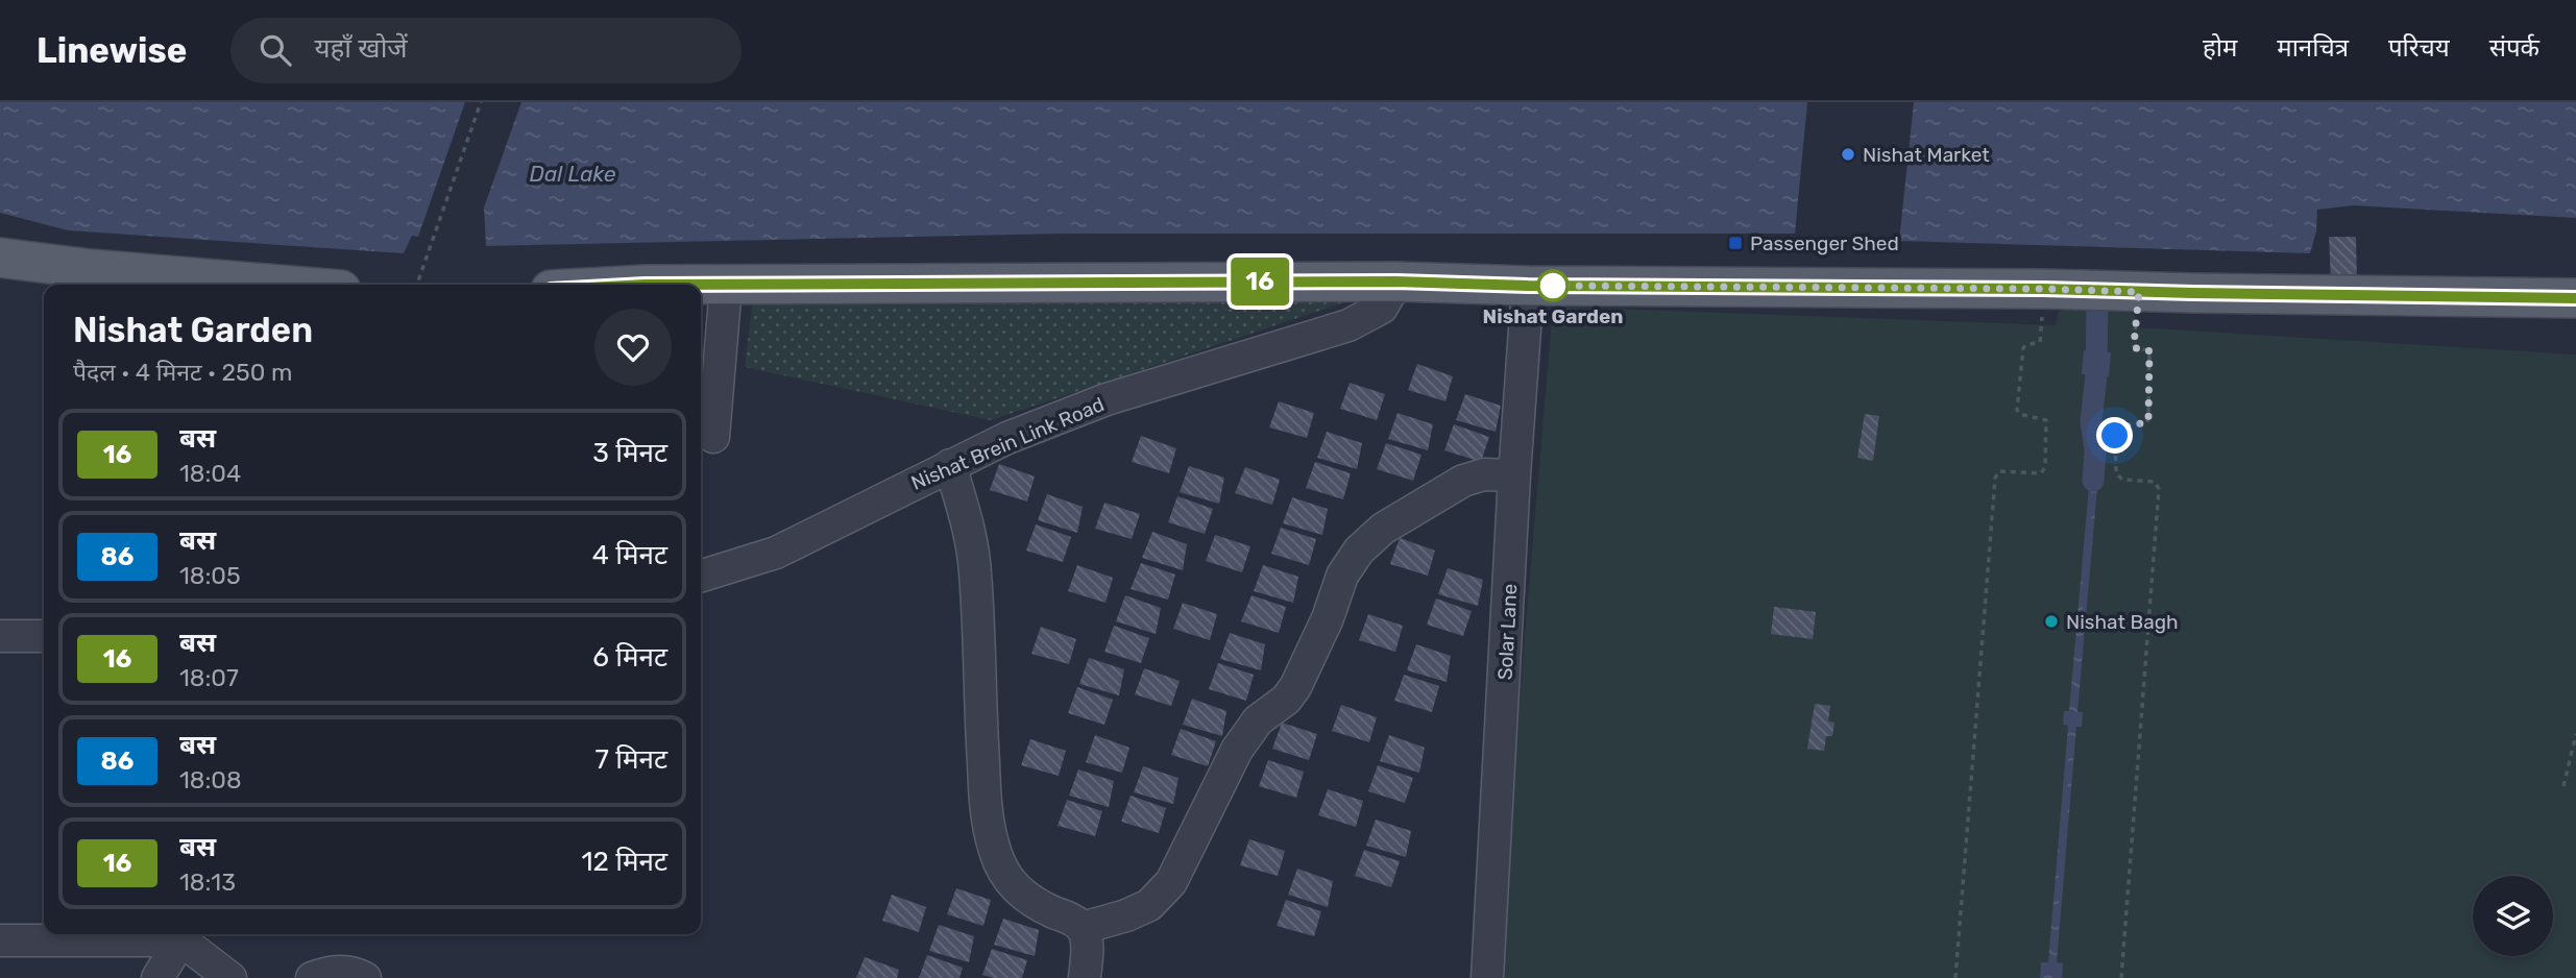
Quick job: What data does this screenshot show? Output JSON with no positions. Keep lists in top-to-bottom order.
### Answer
{
  "streets": {
    "street": ["Nishat Brein Link Road", "Solar Lane"]
  },
  "water": ["Dal Lake"],
  "places": {
    "other": ["Nishat Market", "Nishat Garden", "Nishat Bagh"],
    "transit": ["Passenger Shed"]
  },
  "lines": ["bus line 16"],
  "page": {
    "header": "Linewise",
    "search": "यहाँ खोजें",
    "nav": [
      "होम",
      "मानचित्र",
      "परिचय",
      "संपर्क"
    ],
    "on_map": "16",
    "heading": ["Nishat Garden", "पैदल · 4 मिनट · 250 m"],
    "list": [
      {
        "mark": "16",
        "name": "बस",
        "note": "18:04",
        "value": "3 मिनट"
      },
      {
        "mark": "86",
        "name": "बस",
        "note": "18:05",
        "value": "4 मिनट"
      },
      {
        "mark": "16",
        "name": "बस",
        "note": "18:07",
        "value": "6 मिनट"
      },
      {
        "mark": "86",
        "name": "बस",
        "note": "18:08",
        "value": "7 मिनट"
      },
      {
        "mark": "16",
        "name": "बस",
        "note": "18:13",
        "value": "12 मिनट"
      }
    ]
  }
}
